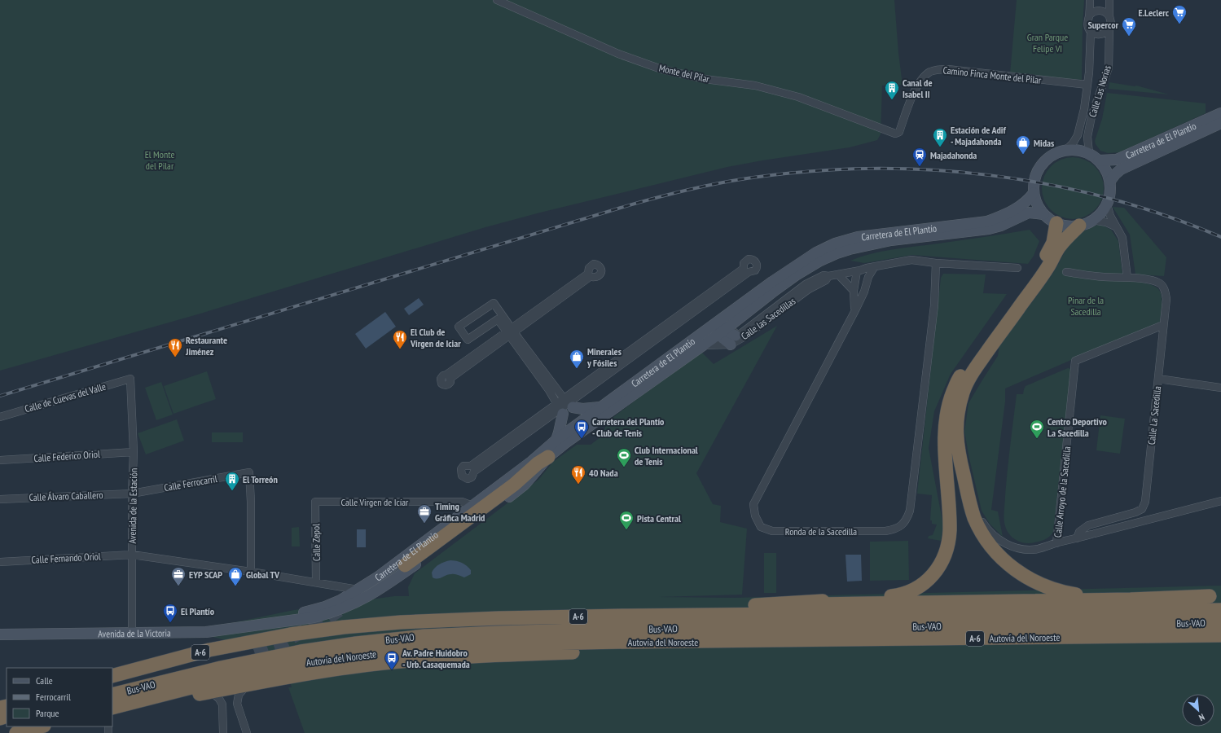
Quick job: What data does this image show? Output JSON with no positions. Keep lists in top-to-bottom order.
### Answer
{
  "streets": {
    "highway": ["A-6", "Bus-VAO", "Autovía del Noroeste"],
    "street": [
      "Monte del Pilar",
      "Camino Finca Monte del Pilar",
      "Calle Las Norias",
      "Carretera de El Plantío",
      "Calle las Sacedillas",
      "Calle de Cuevas del Valle",
      "Calle La Sacedilla",
      "Calle Federico Oriol",
      "Calle Ferrocarril",
      "Calle Arroyo de la Sacedilla",
      "Calle Álvaro Caballero",
      "Calle Virgen de Icíar",
      "Avenida de la Estación",
      "Ronda de la Sacedilla",
      "Calle Zepol",
      "Calle Fernando Oriol",
      "Avenida de la Victoria"
    ]
  },
  "crossings": [
    ["Monte del Pilar", "Camino Finca Monte del Pilar"],
    ["Camino Finca Monte del Pilar", "Calle Las Norias"],
    ["Calle Las Norias", "Carretera de El Plantío"],
    ["Carretera de El Plantío", "Calle las Sacedillas"],
    ["Carretera de El Plantío", "Calle Virgen de Icíar"],
    ["Carretera de El Plantío", "Calle Fernando Oriol"],
    ["Carretera de El Plantío", "Avenida de la Victoria"],
    ["Calle las Sacedillas", "Ronda de la Sacedilla"],
    ["Calle de Cuevas del Valle", "Avenida de la Estación"],
    ["Calle La Sacedilla", "Calle Arroyo de la Sacedilla"],
    ["Calle Federico Oriol", "Avenida de la Estación"],
    ["Calle Ferrocarril", "Calle Álvaro Caballero"],
    ["Calle Ferrocarril", "Avenida de la Estación"],
    ["Calle Ferrocarril", "Calle Fernando Oriol"],
    ["Calle Álvaro Caballero", "Avenida de la Estación"],
    ["Calle Virgen de Icíar", "Calle Zepol"],
    ["Avenida de la Estación", "Calle Fernando Oriol"],
    ["Avenida de la Estación", "Avenida de la Victoria"],
    ["Calle Zepol", "Calle Fernando Oriol"],
    ["Bus-VAO", "Autovía del Noroeste"]
  ],
  "parks": ["Gran Parque Felipe VI", "El Monte del Pilar", "Pinar de la Sacedilla"],
  "places": {
    "supermarket": ["E.Leclerc", "Supercor"],
    "building": ["Canal de Isabel II", "Estación de Adif - Majadahonda", "El Torreón"],
    "shop": ["Midas", "Minerales y Fósiles", "Global TV"],
    "station": ["Majadahonda"],
    "restaurant": ["El Club de Virgen de Iciar", "Restaurante Jiménez", "40 Nada"],
    "bus stop": ["Carretera del Plantío - Club de Tenis", "El Plantío", "Av. Padre Huidobro - Urb. Casaquemada"],
    "sports": ["Centro Deportivo La Sacedilla", "Club Internacional de Tenis", "Pista Central"],
    "office": ["Timing Gráfica Madrid", "EYP SCAP"]
  },
  "legend": ["Calle", "Ferrocarril", "Parque"],
  "north": "bottom right"
}
